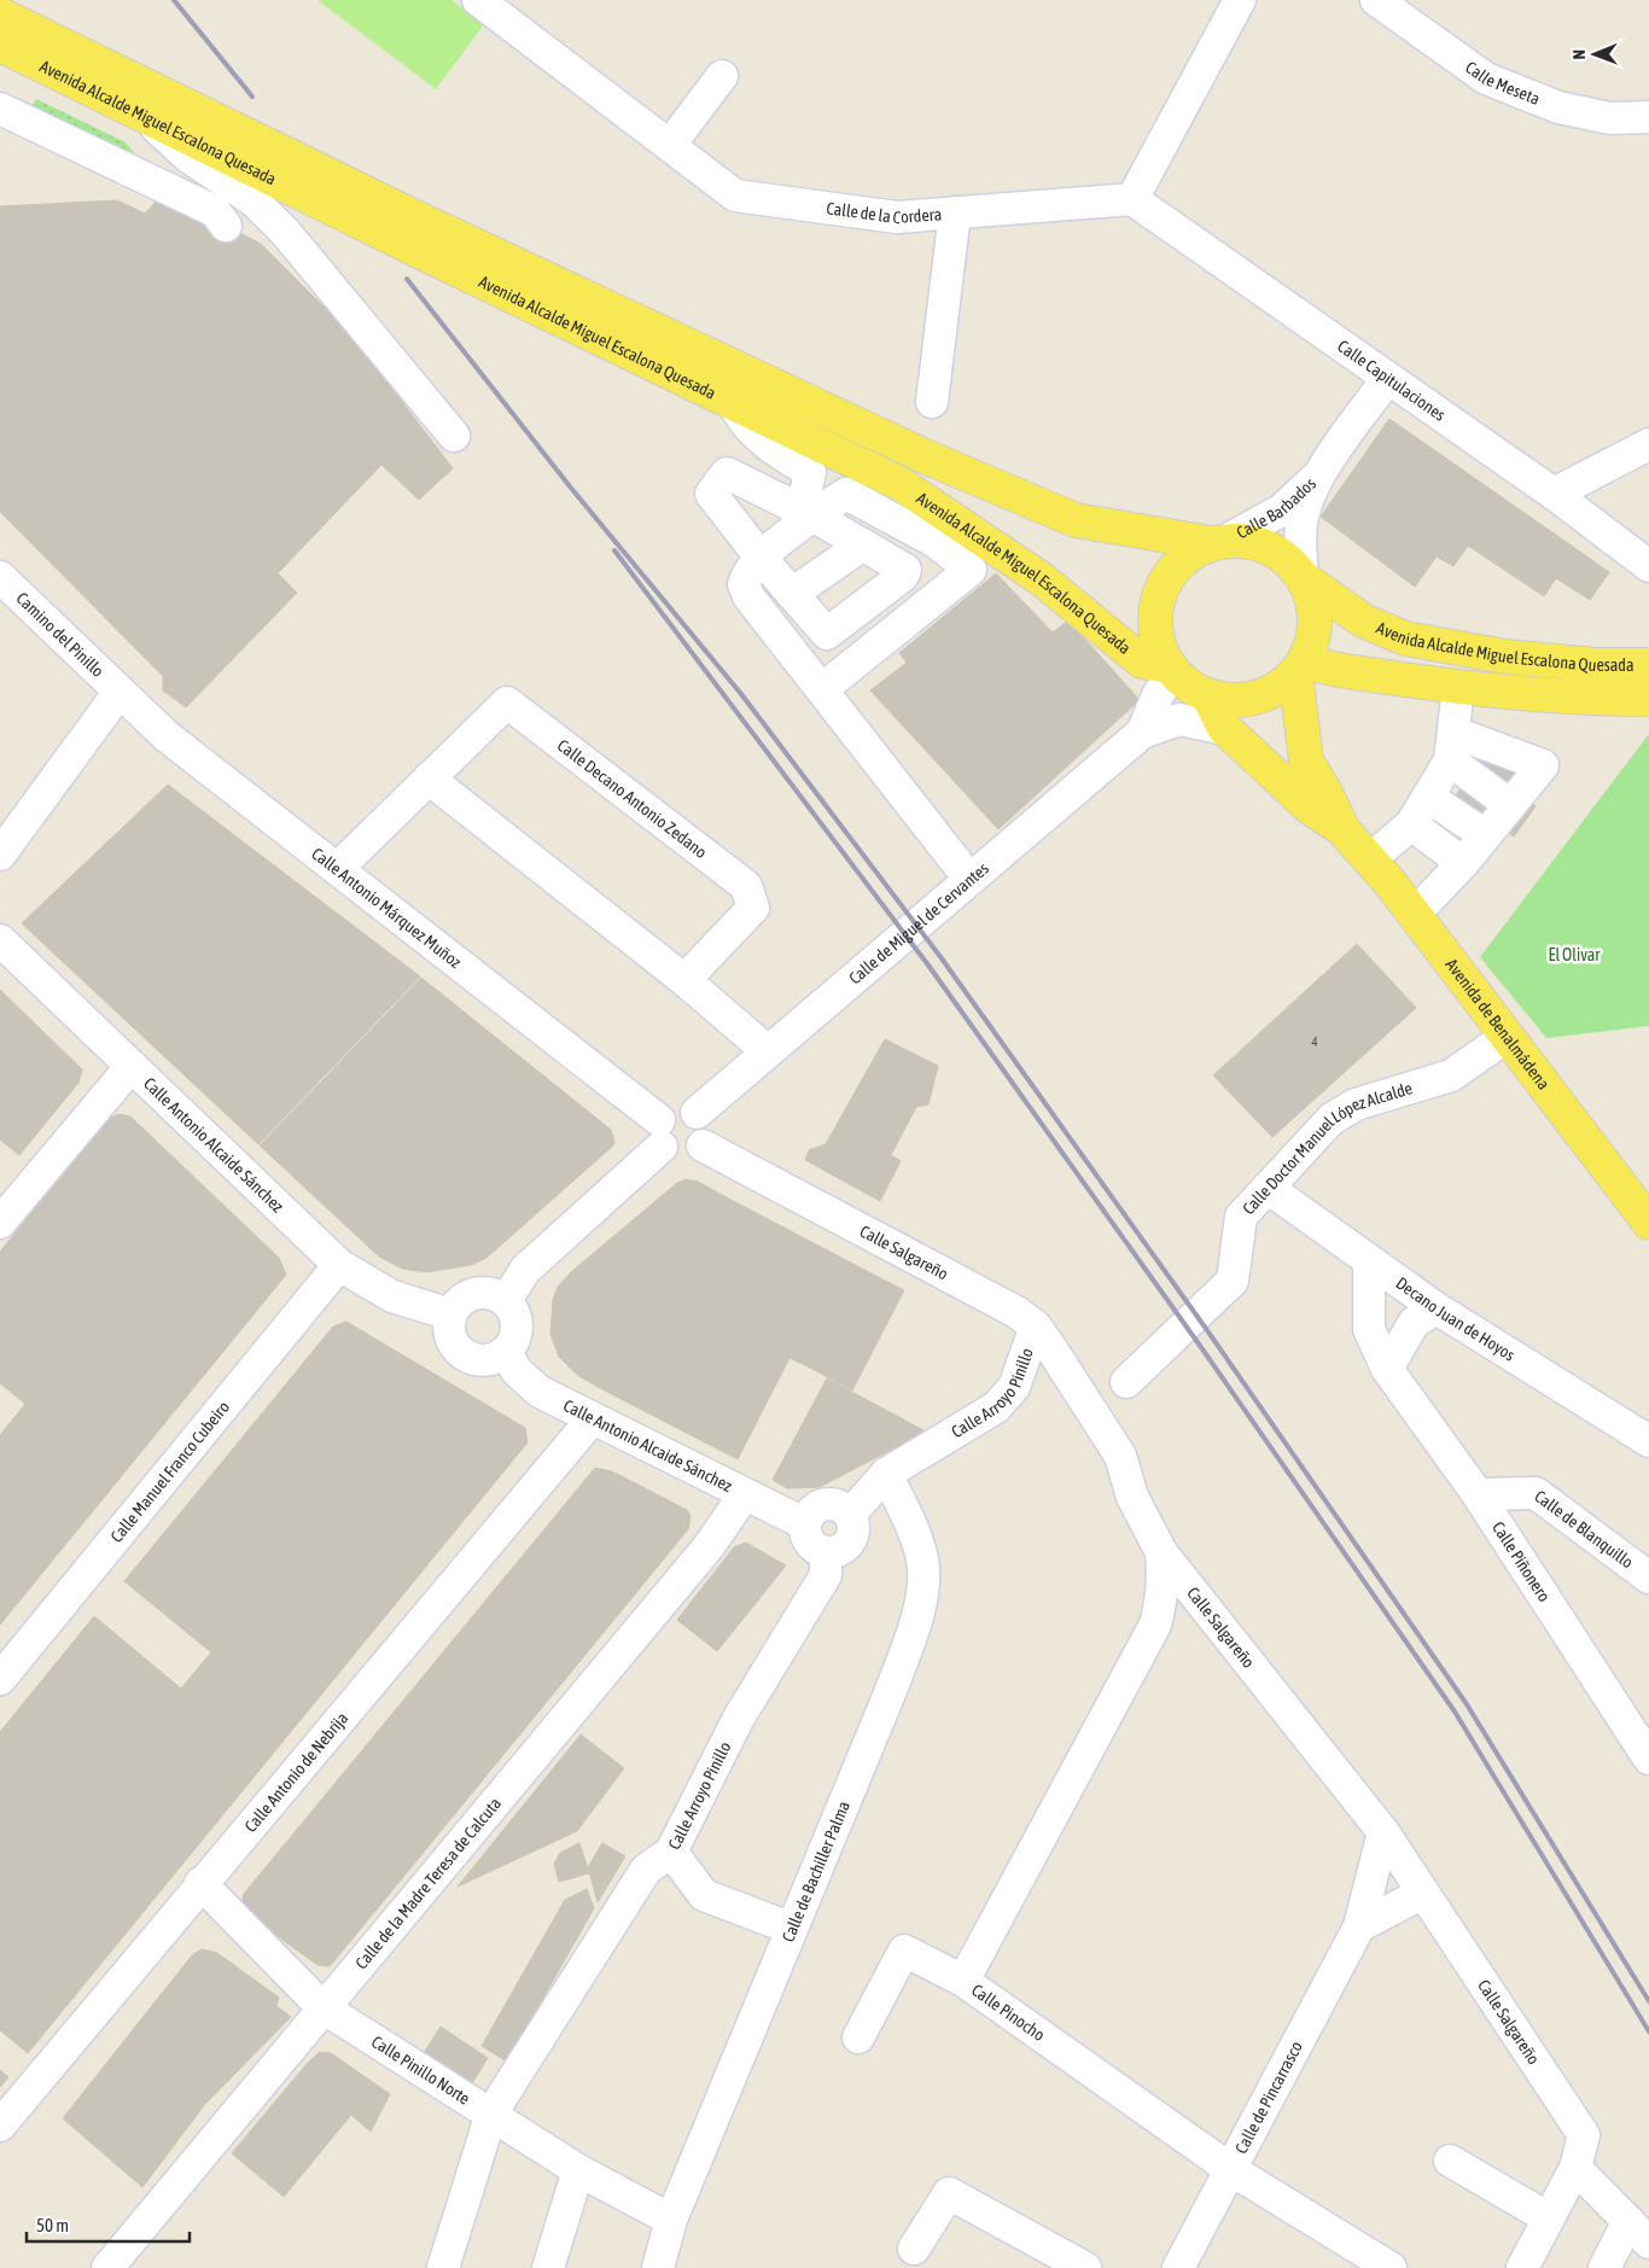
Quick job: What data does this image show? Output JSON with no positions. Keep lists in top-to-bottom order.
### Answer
{
  "streets": {
    "main road": ["Avenida Alcalde Miguel Escalona Quesada", "Avenida de Benalmádena"],
    "street": [
      "Calle Meseta",
      "Calle de la Cordera",
      "Calle Capitulaciones",
      "Calle Barbados",
      "Camino del Pinillo",
      "Calle Decano Antonio Zedano",
      "Calle Antonio Márquez Muñoz",
      "Calle de Miguel de Cervantes",
      "Calle Antonio Alcaide Sánchez",
      "Calle Doctor Manuel López Alcalde",
      "Calle Salgareño",
      "Decano Juan de Hoyos",
      "Calle Arroyo Pinillo",
      "Calle Manuel Franco Cubeiro",
      "Calle de Blanquillo",
      "Calle Piñonero",
      "Calle Antonio de Nebrija",
      "Calle de Bachiller Palma",
      "Calle de la Madre Teresa de Calcuta",
      "Calle Pinocho",
      "Calle Pinillo Norte",
      "Calle de Pincarrasco"
    ]
  },
  "crossings": [
    ["Avenida Alcalde Miguel Escalona Quesada", "Calle Barbados"],
    ["Avenida Alcalde Miguel Escalona Quesada", "Avenida de Benalmádena"],
    ["Calle de la Cordera", "Calle Capitulaciones"],
    ["Calle Capitulaciones", "Calle Barbados"],
    ["Calle Barbados", "Avenida de Benalmádena"],
    ["Camino del Pinillo", "Calle Antonio Márquez Muñoz"],
    ["Calle Decano Antonio Zedano", "Calle Antonio Márquez Muñoz"],
    ["Calle Antonio Márquez Muñoz", "Calle de Miguel de Cervantes"],
    ["Calle Antonio Márquez Muñoz", "Calle Salgareño"],
    ["Calle de Miguel de Cervantes", "Calle Salgareño"],
    ["Avenida de Benalmádena", "Calle Doctor Manuel López Alcalde"],
    ["Calle Antonio Alcaide Sánchez", "Calle Arroyo Pinillo"],
    ["Calle Antonio Alcaide Sánchez", "Calle Manuel Franco Cubeiro"],
    ["Calle Antonio Alcaide Sánchez", "Calle Antonio de Nebrija"],
    ["Calle Antonio Alcaide Sánchez", "Calle de la Madre Teresa de Calcuta"],
    ["Calle Doctor Manuel López Alcalde", "Decano Juan de Hoyos"],
    ["Calle Salgareño", "Calle Arroyo Pinillo"],
    ["Calle Salgareño", "Calle Pinocho"],
    ["Calle Salgareño", "Calle de Pincarrasco"],
    ["Decano Juan de Hoyos", "Calle Piñonero"],
    ["Calle Arroyo Pinillo", "Calle de Bachiller Palma"],
    ["Calle Arroyo Pinillo", "Calle Pinillo Norte"],
    ["Calle de Blanquillo", "Calle Piñonero"],
    ["Calle Antonio de Nebrija", "Calle Pinillo Norte"],
    ["Calle de Bachiller Palma", "Calle Pinillo Norte"],
    ["Calle de la Madre Teresa de Calcuta", "Calle Pinillo Norte"],
    ["Calle Pinocho", "Calle de Pincarrasco"]
  ],
  "parks": ["El Olivar"],
  "house_numbers": ["4"],
  "scale_bar": "50 m",
  "north": "left"
}
